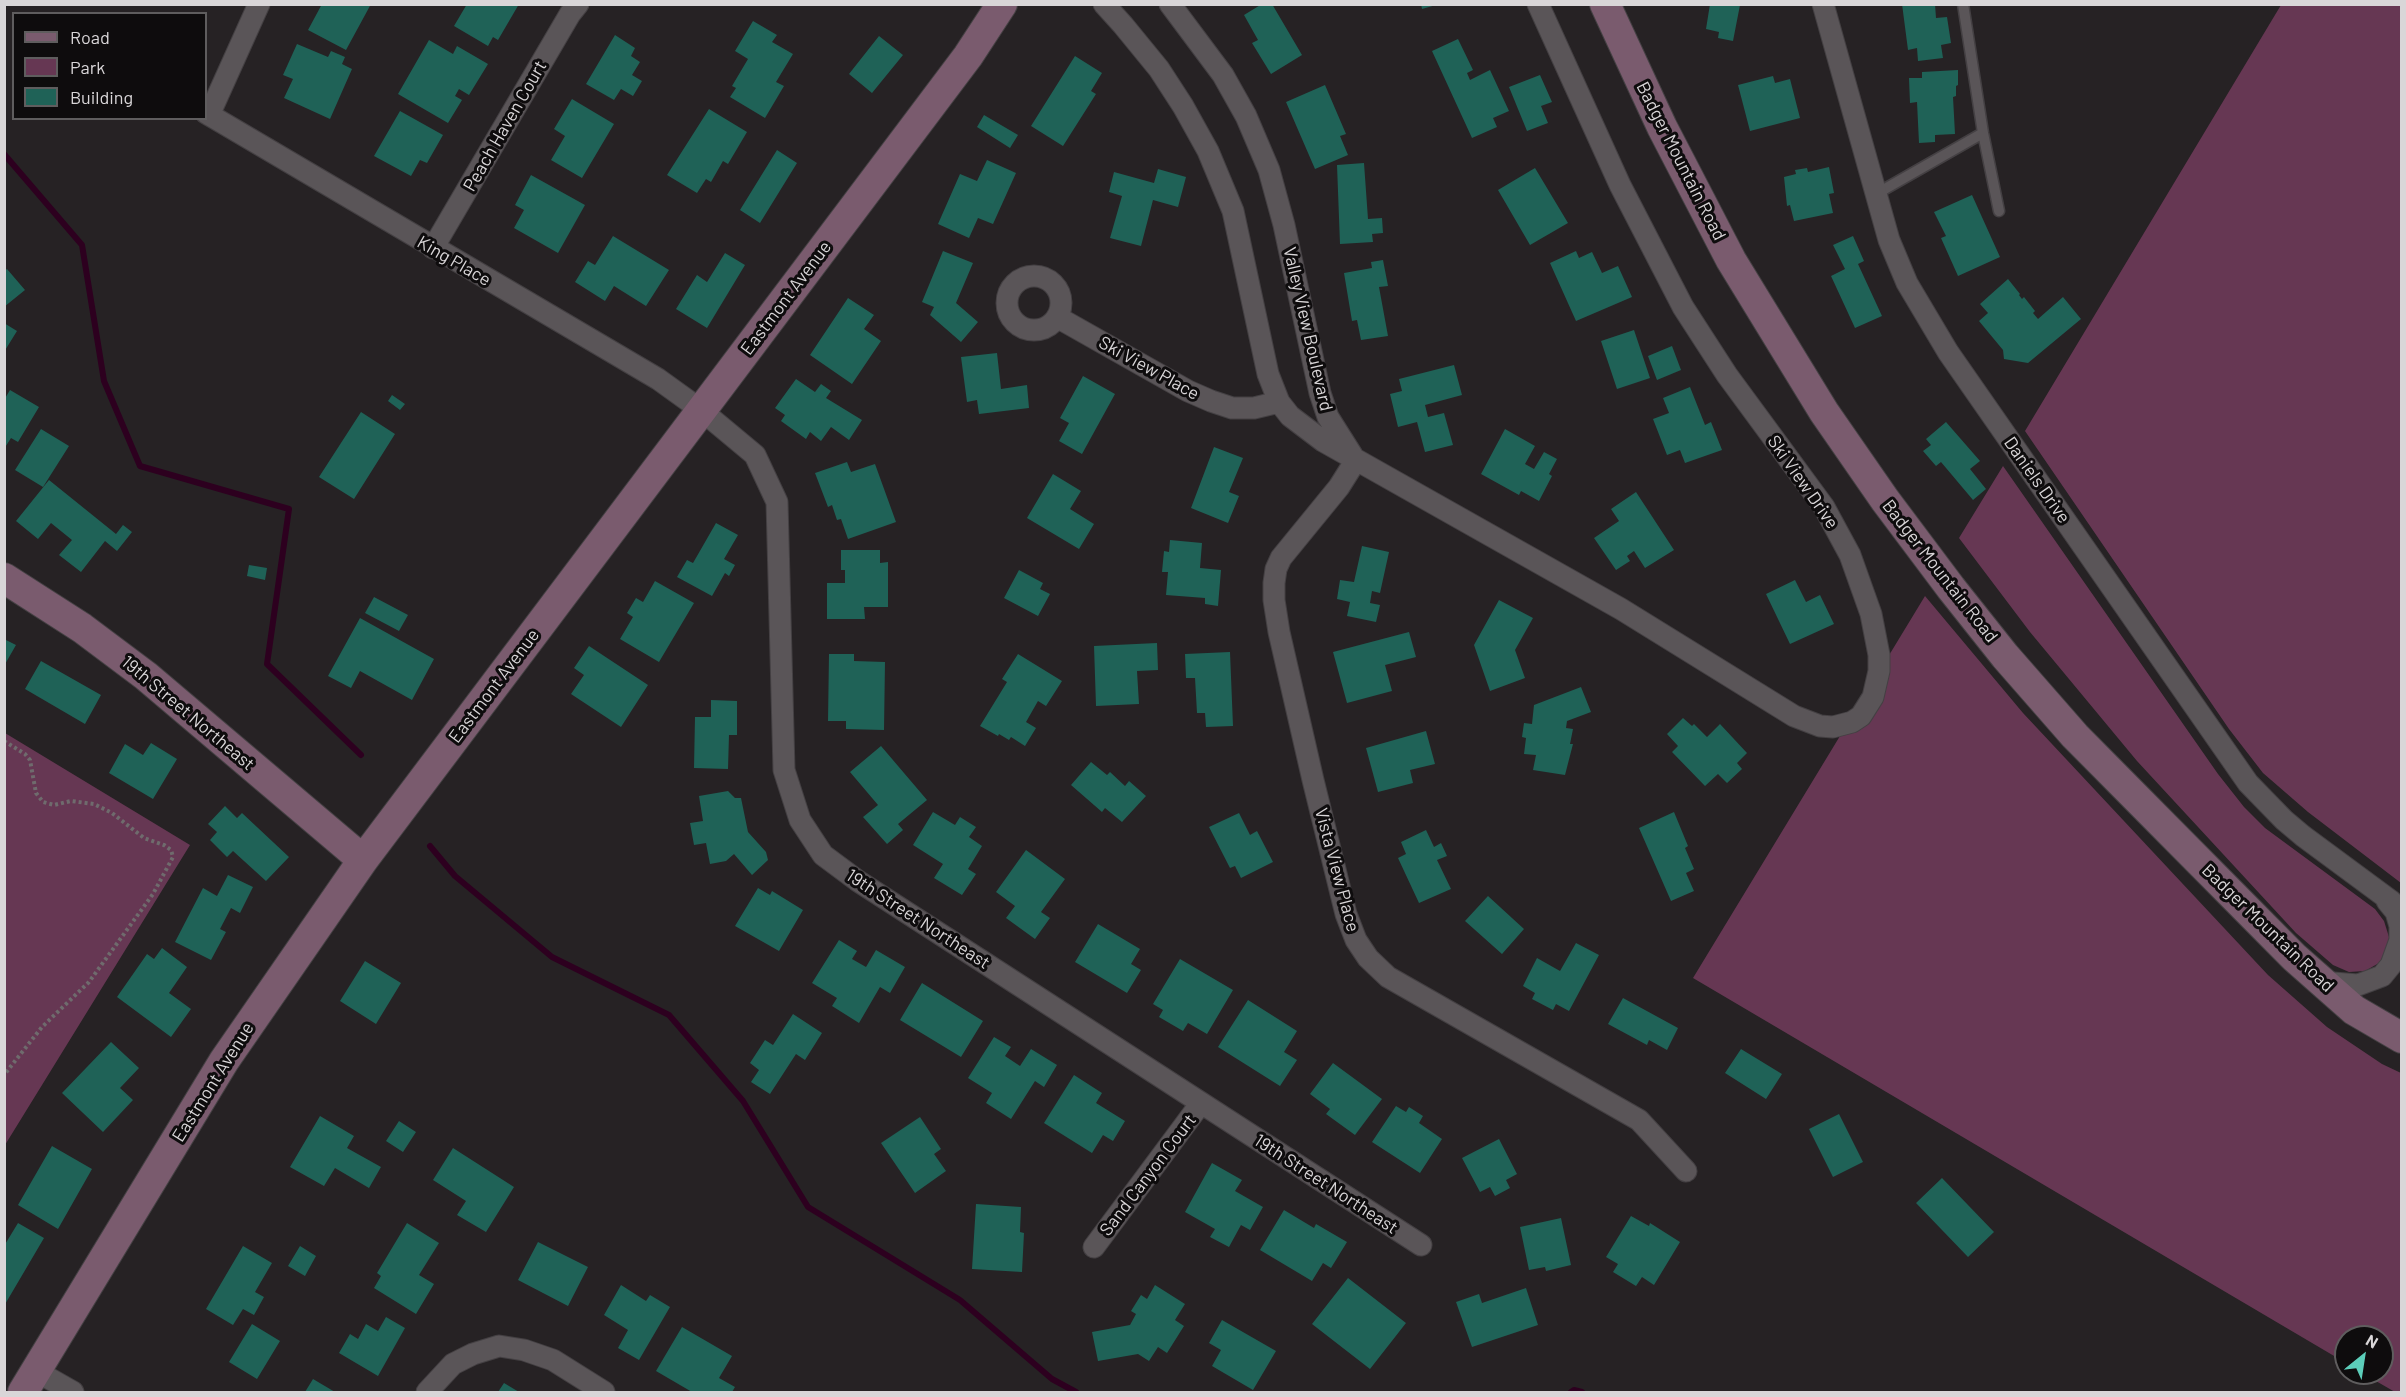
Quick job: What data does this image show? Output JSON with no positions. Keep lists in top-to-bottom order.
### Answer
{
  "streets": {
    "main road": ["Badger Mountain Road", "Eastmont Avenue", "19th Street Northeast"],
    "street": [
      "Peach Haven Court",
      "King Place",
      "Valley View Boulevard",
      "Ski View Place",
      "Daniels Drive",
      "Ski View Drive",
      "Vista View Place",
      "Sand Canyon Court"
    ]
  },
  "crossings": [
    ["Peach Haven Court", "King Place"],
    ["Badger Mountain Road", "Daniels Drive"],
    ["King Place", "Eastmont Avenue"],
    ["King Place", "19th Street Northeast"],
    ["Eastmont Avenue", "19th Street Northeast"],
    ["Valley View Boulevard", "Ski View Place"],
    ["Valley View Boulevard", "Ski View Drive"],
    ["Valley View Boulevard", "Vista View Place"],
    ["Ski View Drive", "Vista View Place"],
    ["19th Street Northeast", "Sand Canyon Court"]
  ],
  "legend": ["Road", "Park", "Building"],
  "north": "top right"
}
